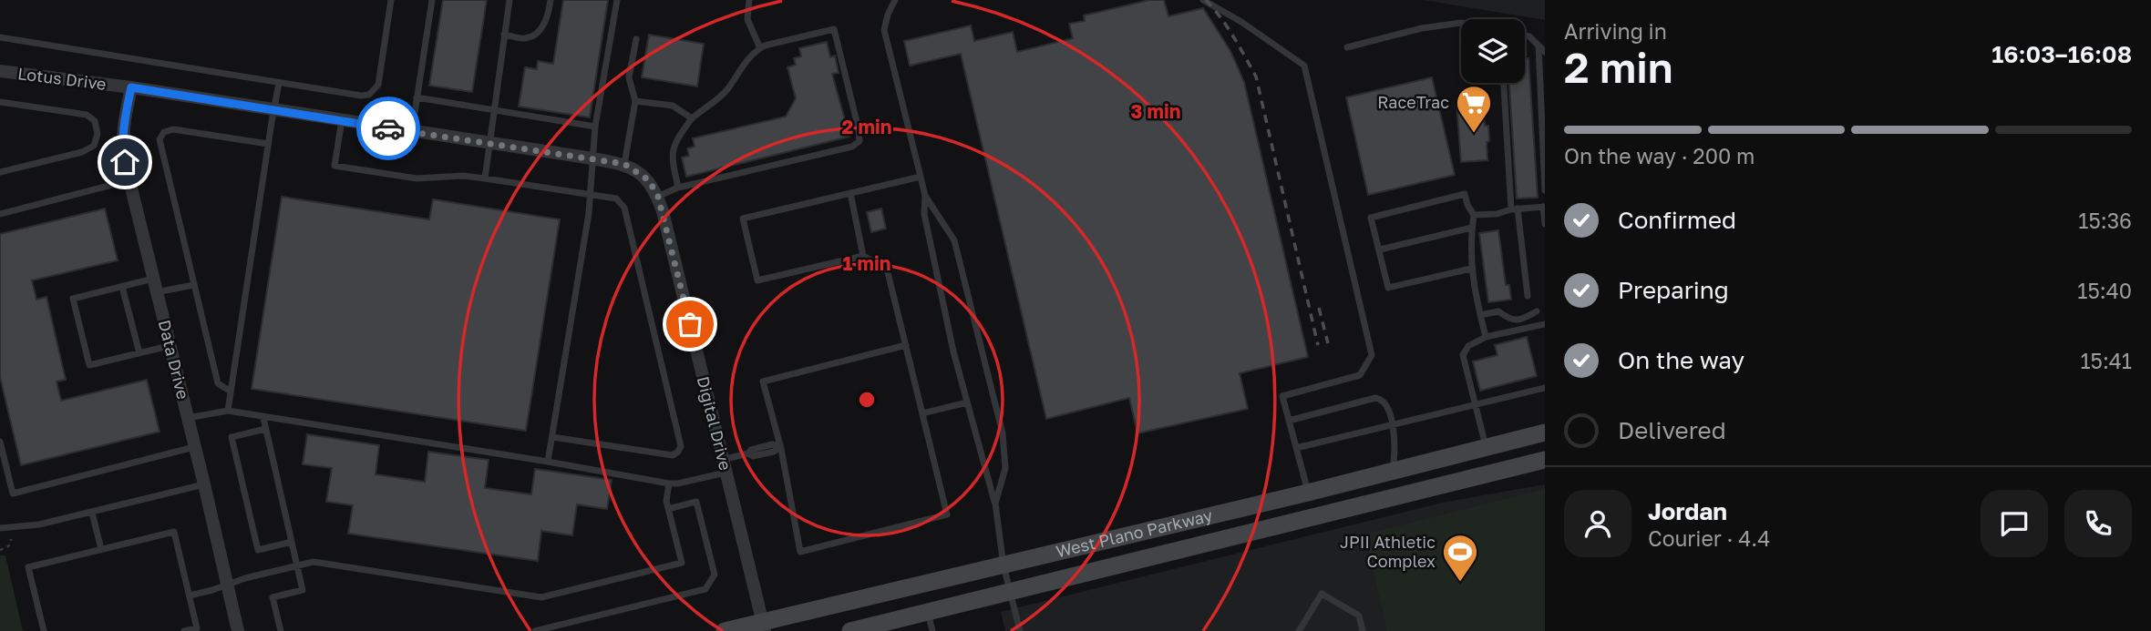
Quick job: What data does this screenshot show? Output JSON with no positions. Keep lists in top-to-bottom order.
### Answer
{
  "streets": {
    "main road": ["West Plano Parkway"],
    "street": ["Lotus Drive", "Data Drive", "Digital Drive"]
  },
  "crossings": [
    ["Lotus Drive", "Data Drive"],
    ["Lotus Drive", "Digital Drive"],
    ["Digital Drive", "West Plano Parkway"]
  ],
  "places": {
    "supermarket": ["RaceTrac"],
    "sports": ["JPII Athletic Complex"]
  },
  "page": {
    "heading": ["2 min", "Arriving in", "16:03–16:08"],
    "panel": ["Jordan", "Courier · 4.4"],
    "bar": "On the way · 200 m",
    "list": [
      ["Confirmed", "15:36"],
      ["Preparing", "15:40"],
      ["On the way", "15:41"],
      "Delivered"
    ]
  },
  "rings": ["3 min", "2 min", "1 min"]
}
